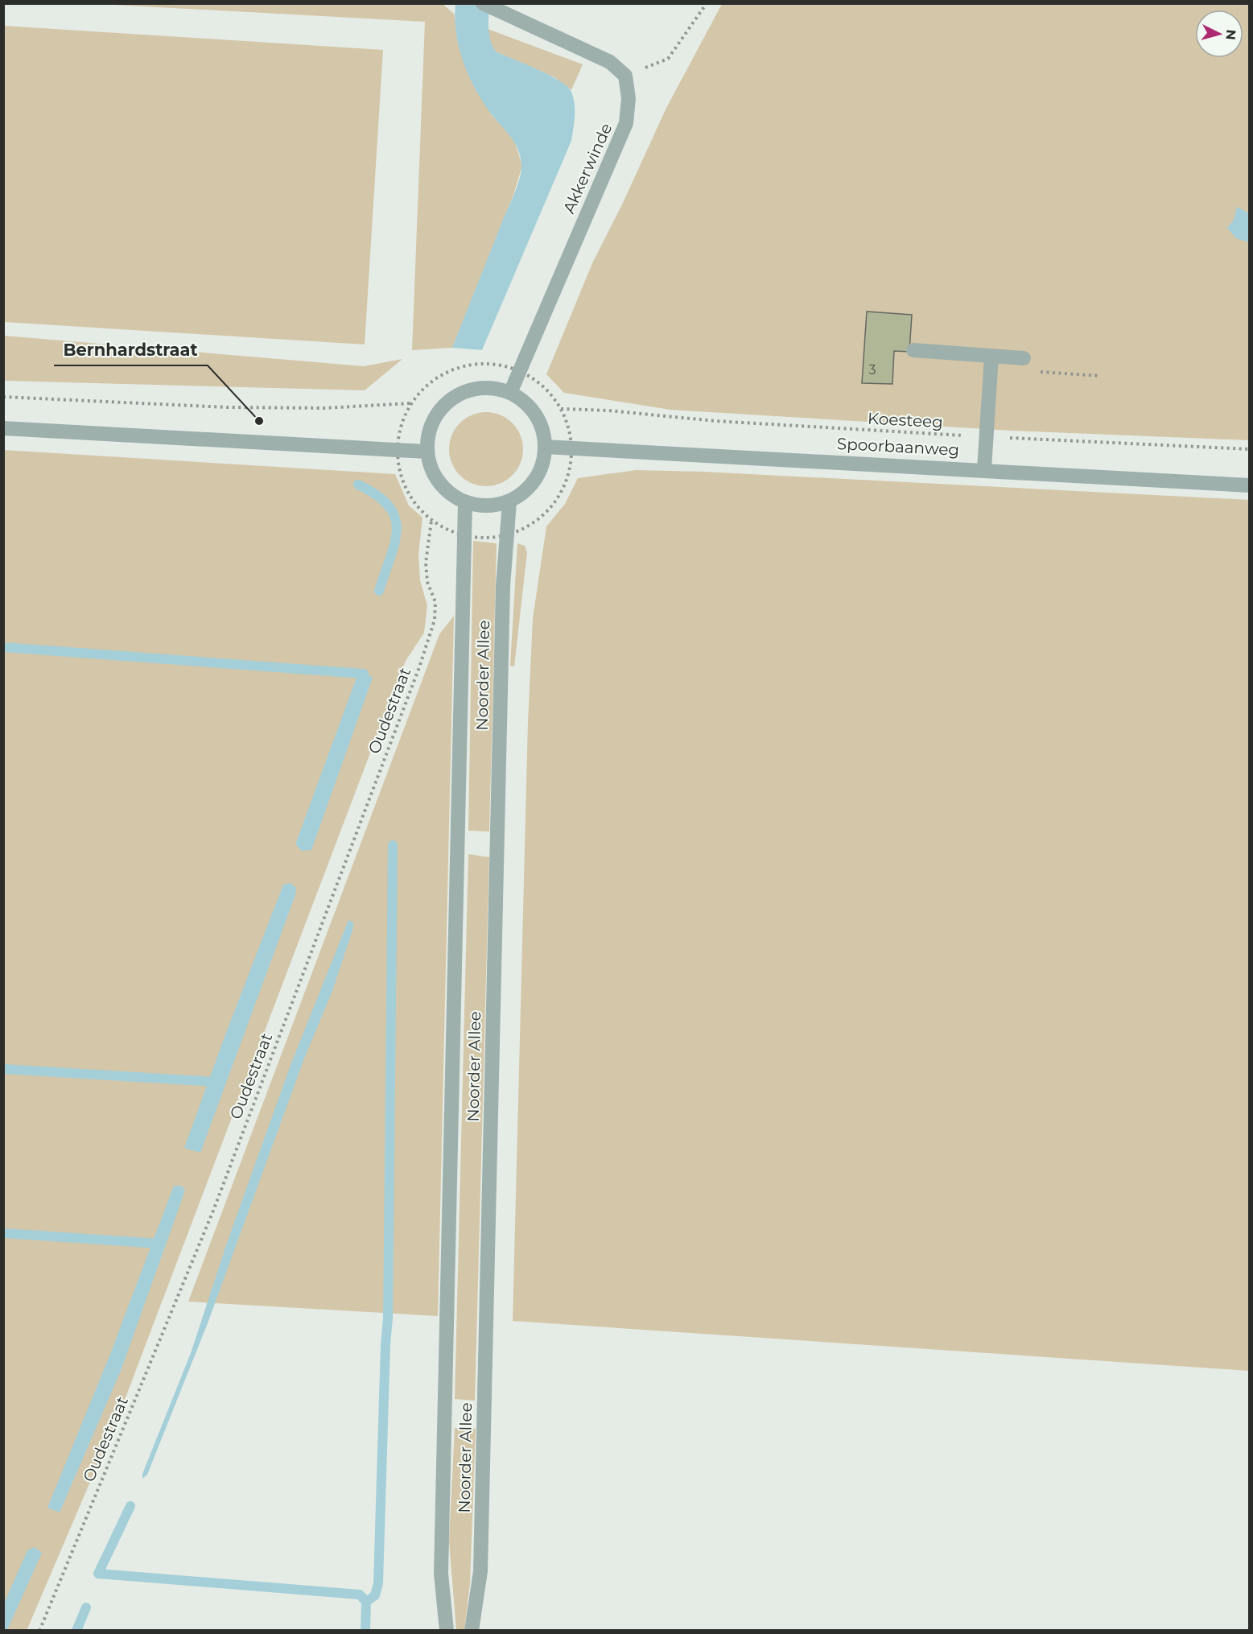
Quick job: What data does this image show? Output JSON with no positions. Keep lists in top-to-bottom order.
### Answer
{
  "streets": {
    "street": ["Akkerwinde", "Spoorbaanweg", "Noorder Allee"],
    "path": ["Koesteeg", "Oudestraat"]
  },
  "crossings": [
    ["Akkerwinde", "Koesteeg"],
    ["Akkerwinde", "Spoorbaanweg"],
    ["Akkerwinde", "Noorder Allee"],
    ["Spoorbaanweg", "Noorder Allee"]
  ],
  "places": ["Bernhardstraat"],
  "house_numbers": ["3"],
  "north": "right"
}
